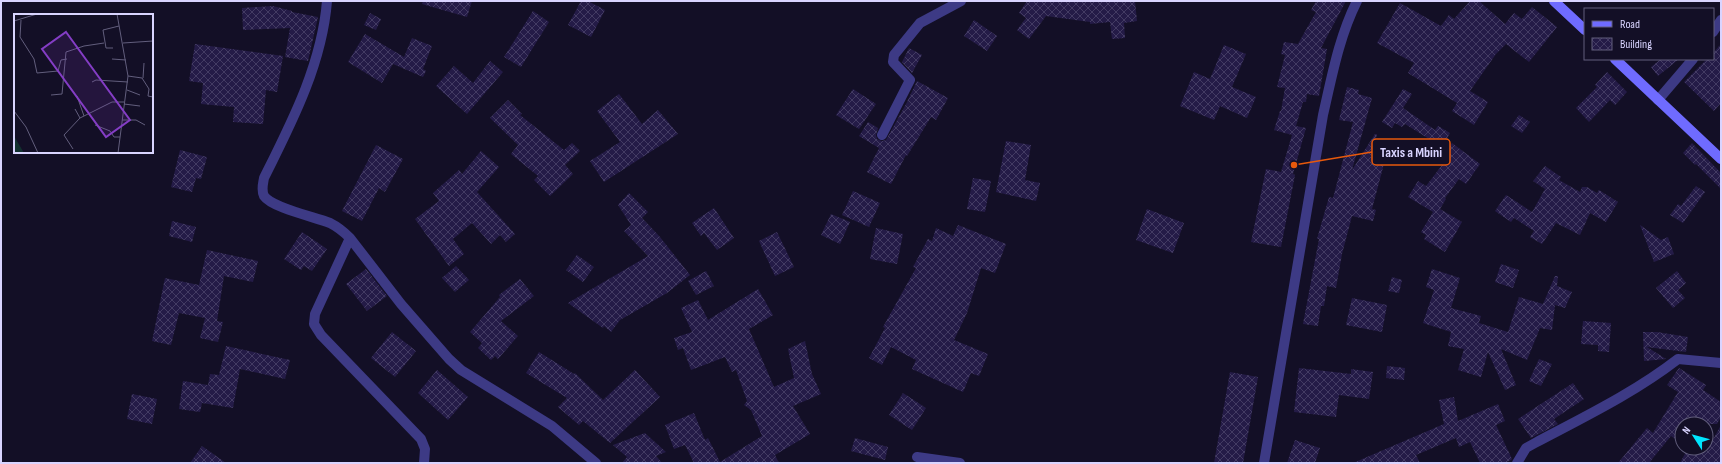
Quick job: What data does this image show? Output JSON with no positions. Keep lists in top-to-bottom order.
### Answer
{
  "places": ["Taxis a Mbini"],
  "legend": ["Road", "Building"],
  "north": "top left"
}
